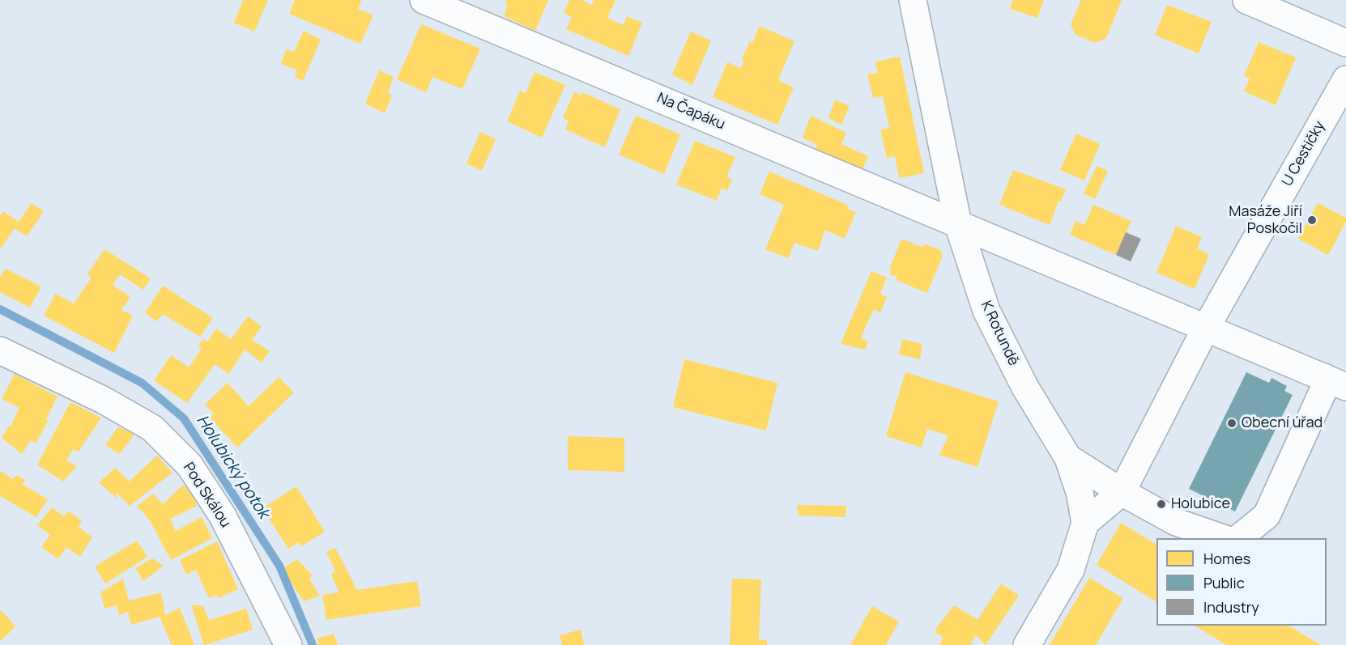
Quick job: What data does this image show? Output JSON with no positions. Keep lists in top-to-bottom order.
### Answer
{
  "streets": {
    "street": [
      "Na Čapáku",
      "U Cestičky",
      "K Rotundě",
      "Pod Skálou"
    ]
  },
  "crossings": [
    ["Na Čapáku", "U Cestičky"],
    ["Na Čapáku", "K Rotundě"]
  ],
  "water": ["Holubický potok"],
  "places": ["Masáže Jiří Poskočil", "Obecní úřad", "Holubice"],
  "legend": ["Homes", "Public", "Industry"]
}
